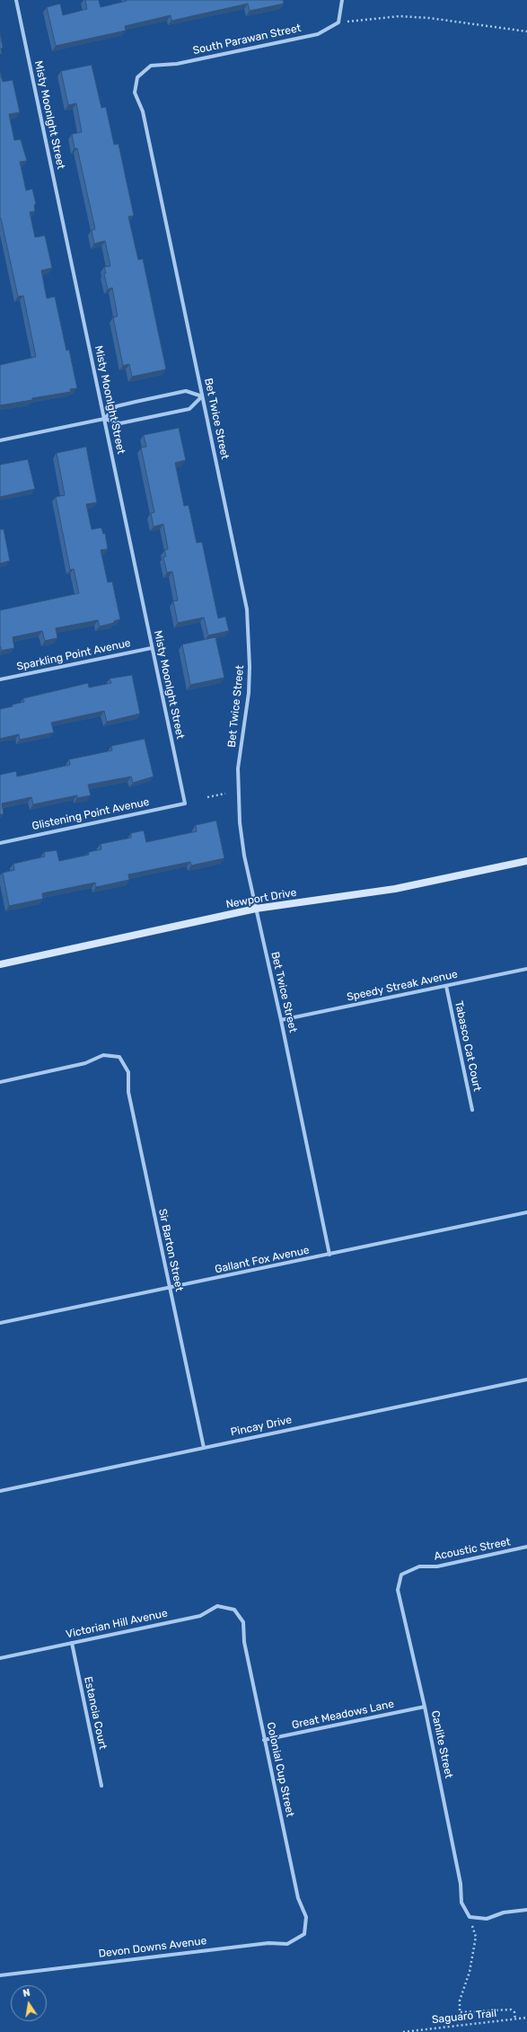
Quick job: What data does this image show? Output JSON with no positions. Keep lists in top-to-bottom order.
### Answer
{
  "streets": {
    "street": [
      "South Parawan Street",
      "Misty Moonlght Street",
      "Bet Twice Street",
      "Sparkling Point Avenue",
      "Glistening Point Avenue",
      "Newport Drive",
      "Speedy Streak Avenue",
      "Tabasco Cat Court",
      "Sir Barton Street",
      "Gallant Fox Avenue",
      "Pincay Drive",
      "Acoustic Street",
      "Victorian Hill Avenue",
      "Estancia Court",
      "Great Meadows Lane",
      "Canlite Street",
      "Colonial Cup Street",
      "Devon Downs Avenue"
    ],
    "path": ["Saguaro Trail"]
  },
  "crossings": [
    ["South Parawan Street", "Bet Twice Street"],
    ["Misty Moonlght Street", "Sparkling Point Avenue"],
    ["Misty Moonlght Street", "Glistening Point Avenue"],
    ["Bet Twice Street", "Newport Drive"],
    ["Bet Twice Street", "Speedy Streak Avenue"],
    ["Bet Twice Street", "Gallant Fox Avenue"],
    ["Speedy Streak Avenue", "Tabasco Cat Court"],
    ["Sir Barton Street", "Gallant Fox Avenue"],
    ["Sir Barton Street", "Pincay Drive"],
    ["Acoustic Street", "Canlite Street"],
    ["Victorian Hill Avenue", "Estancia Court"],
    ["Victorian Hill Avenue", "Colonial Cup Street"],
    ["Great Meadows Lane", "Canlite Street"],
    ["Great Meadows Lane", "Colonial Cup Street"],
    ["Colonial Cup Street", "Devon Downs Avenue"]
  ],
  "north": "top"
}
